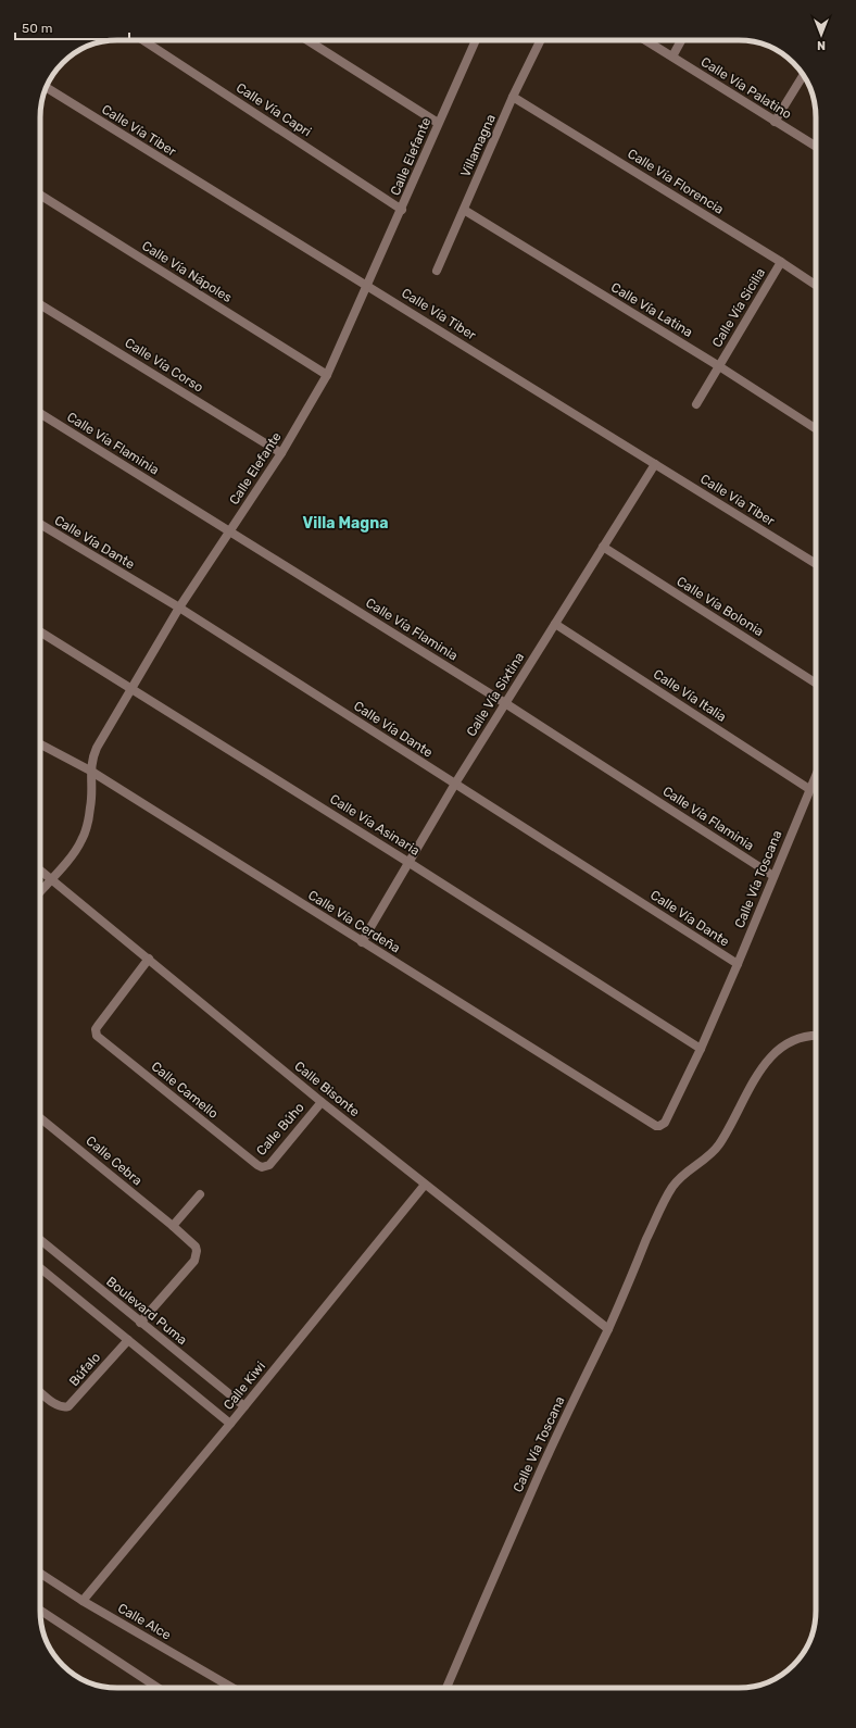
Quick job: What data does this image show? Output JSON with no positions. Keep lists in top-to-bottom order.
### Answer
{
  "streets": {
    "street": [
      "Calle Vía Palatino",
      "Calle Vía Capri",
      "Calle Vía Tiber",
      "Villamagna",
      "Calle Elefante",
      "Calle Vía Florencia",
      "Calle Vía Nápoles",
      "Calle Vía Sicilia",
      "Calle Vía Latina",
      "Calle Vía Corso",
      "Calle Vía Flaminia",
      "Calle Vía Dante",
      "Calle Vía Bolonia",
      "Calle Vía Sixtina",
      "Calle Vía Italia",
      "Calle Vía Asinaria",
      "Calle Vía Toscana",
      "Calle Vía Cerdeña",
      "Calle Bisonte",
      "Calle Camello",
      "Calle Búho",
      "Calle Cebra",
      "Boulevard Puma",
      "Búfalo",
      "Calle Kiwi",
      "Calle Alce"
    ]
  },
  "crossings": [
    ["Calle Vía Capri", "Calle Elefante"],
    ["Calle Vía Tiber", "Calle Elefante"],
    ["Calle Vía Tiber", "Calle Vía Sixtina"],
    ["Villamagna", "Calle Vía Florencia"],
    ["Villamagna", "Calle Vía Latina"],
    ["Calle Elefante", "Calle Vía Nápoles"],
    ["Calle Elefante", "Calle Vía Corso"],
    ["Calle Elefante", "Calle Vía Flaminia"],
    ["Calle Elefante", "Calle Vía Dante"],
    ["Calle Elefante", "Calle Vía Asinaria"],
    ["Calle Elefante", "Calle Vía Cerdeña"],
    ["Calle Elefante", "Calle Bisonte"],
    ["Calle Vía Florencia", "Calle Vía Sicilia"],
    ["Calle Vía Sicilia", "Calle Vía Latina"],
    ["Calle Vía Flaminia", "Calle Vía Sixtina"],
    ["Calle Vía Flaminia", "Calle Vía Toscana"],
    ["Calle Vía Dante", "Calle Vía Sixtina"],
    ["Calle Vía Dante", "Calle Vía Toscana"],
    ["Calle Vía Bolonia", "Calle Vía Sixtina"],
    ["Calle Vía Sixtina", "Calle Vía Italia"],
    ["Calle Vía Sixtina", "Calle Vía Asinaria"],
    ["Calle Vía Sixtina", "Calle Vía Cerdeña"],
    ["Calle Vía Italia", "Calle Vía Toscana"],
    ["Calle Vía Asinaria", "Calle Vía Toscana"],
    ["Calle Vía Toscana", "Calle Vía Cerdeña"],
    ["Calle Vía Toscana", "Calle Bisonte"],
    ["Calle Bisonte", "Calle Camello"],
    ["Calle Bisonte", "Calle Búho"],
    ["Calle Bisonte", "Calle Kiwi"],
    ["Calle Camello", "Calle Búho"],
    ["Calle Cebra", "Boulevard Puma"],
    ["Boulevard Puma", "Calle Kiwi"],
    ["Calle Kiwi", "Calle Alce"]
  ],
  "districts": ["Villa Magna"],
  "scale_bar": "50 m",
  "north": "bottom"
}
